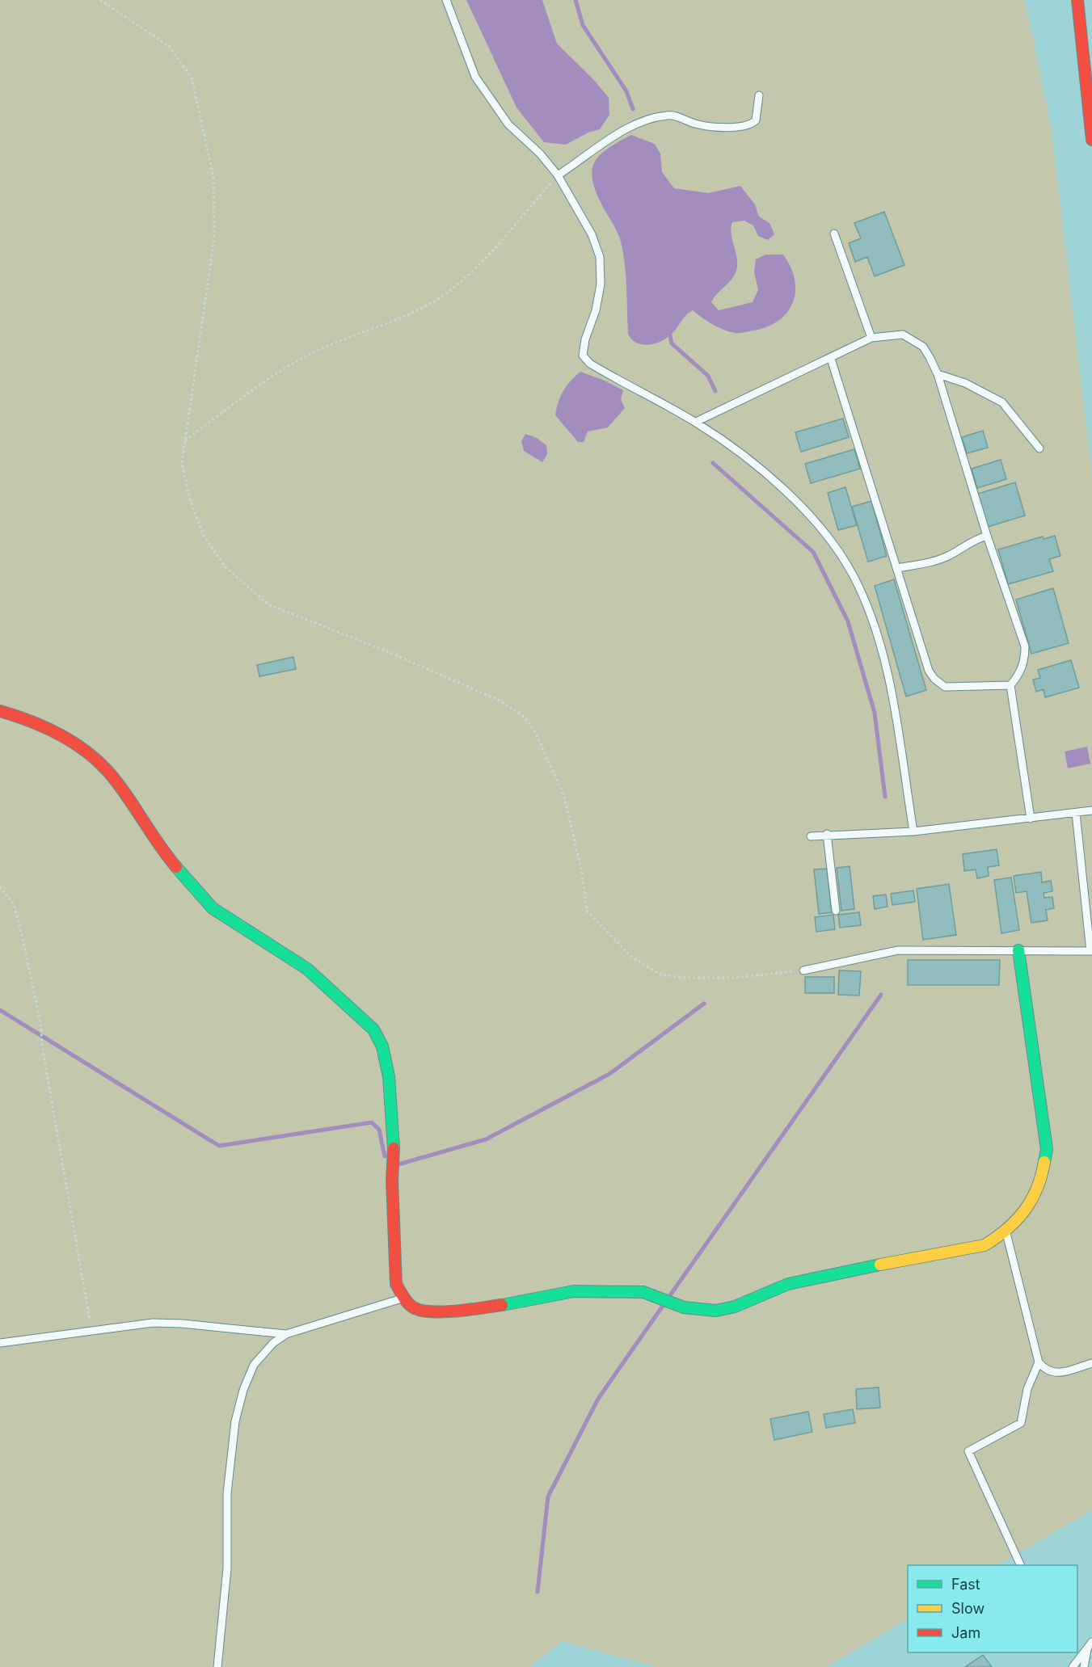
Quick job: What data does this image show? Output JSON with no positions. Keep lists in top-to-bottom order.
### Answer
{
  "legend": ["Fast", "Slow", "Jam"]
}
